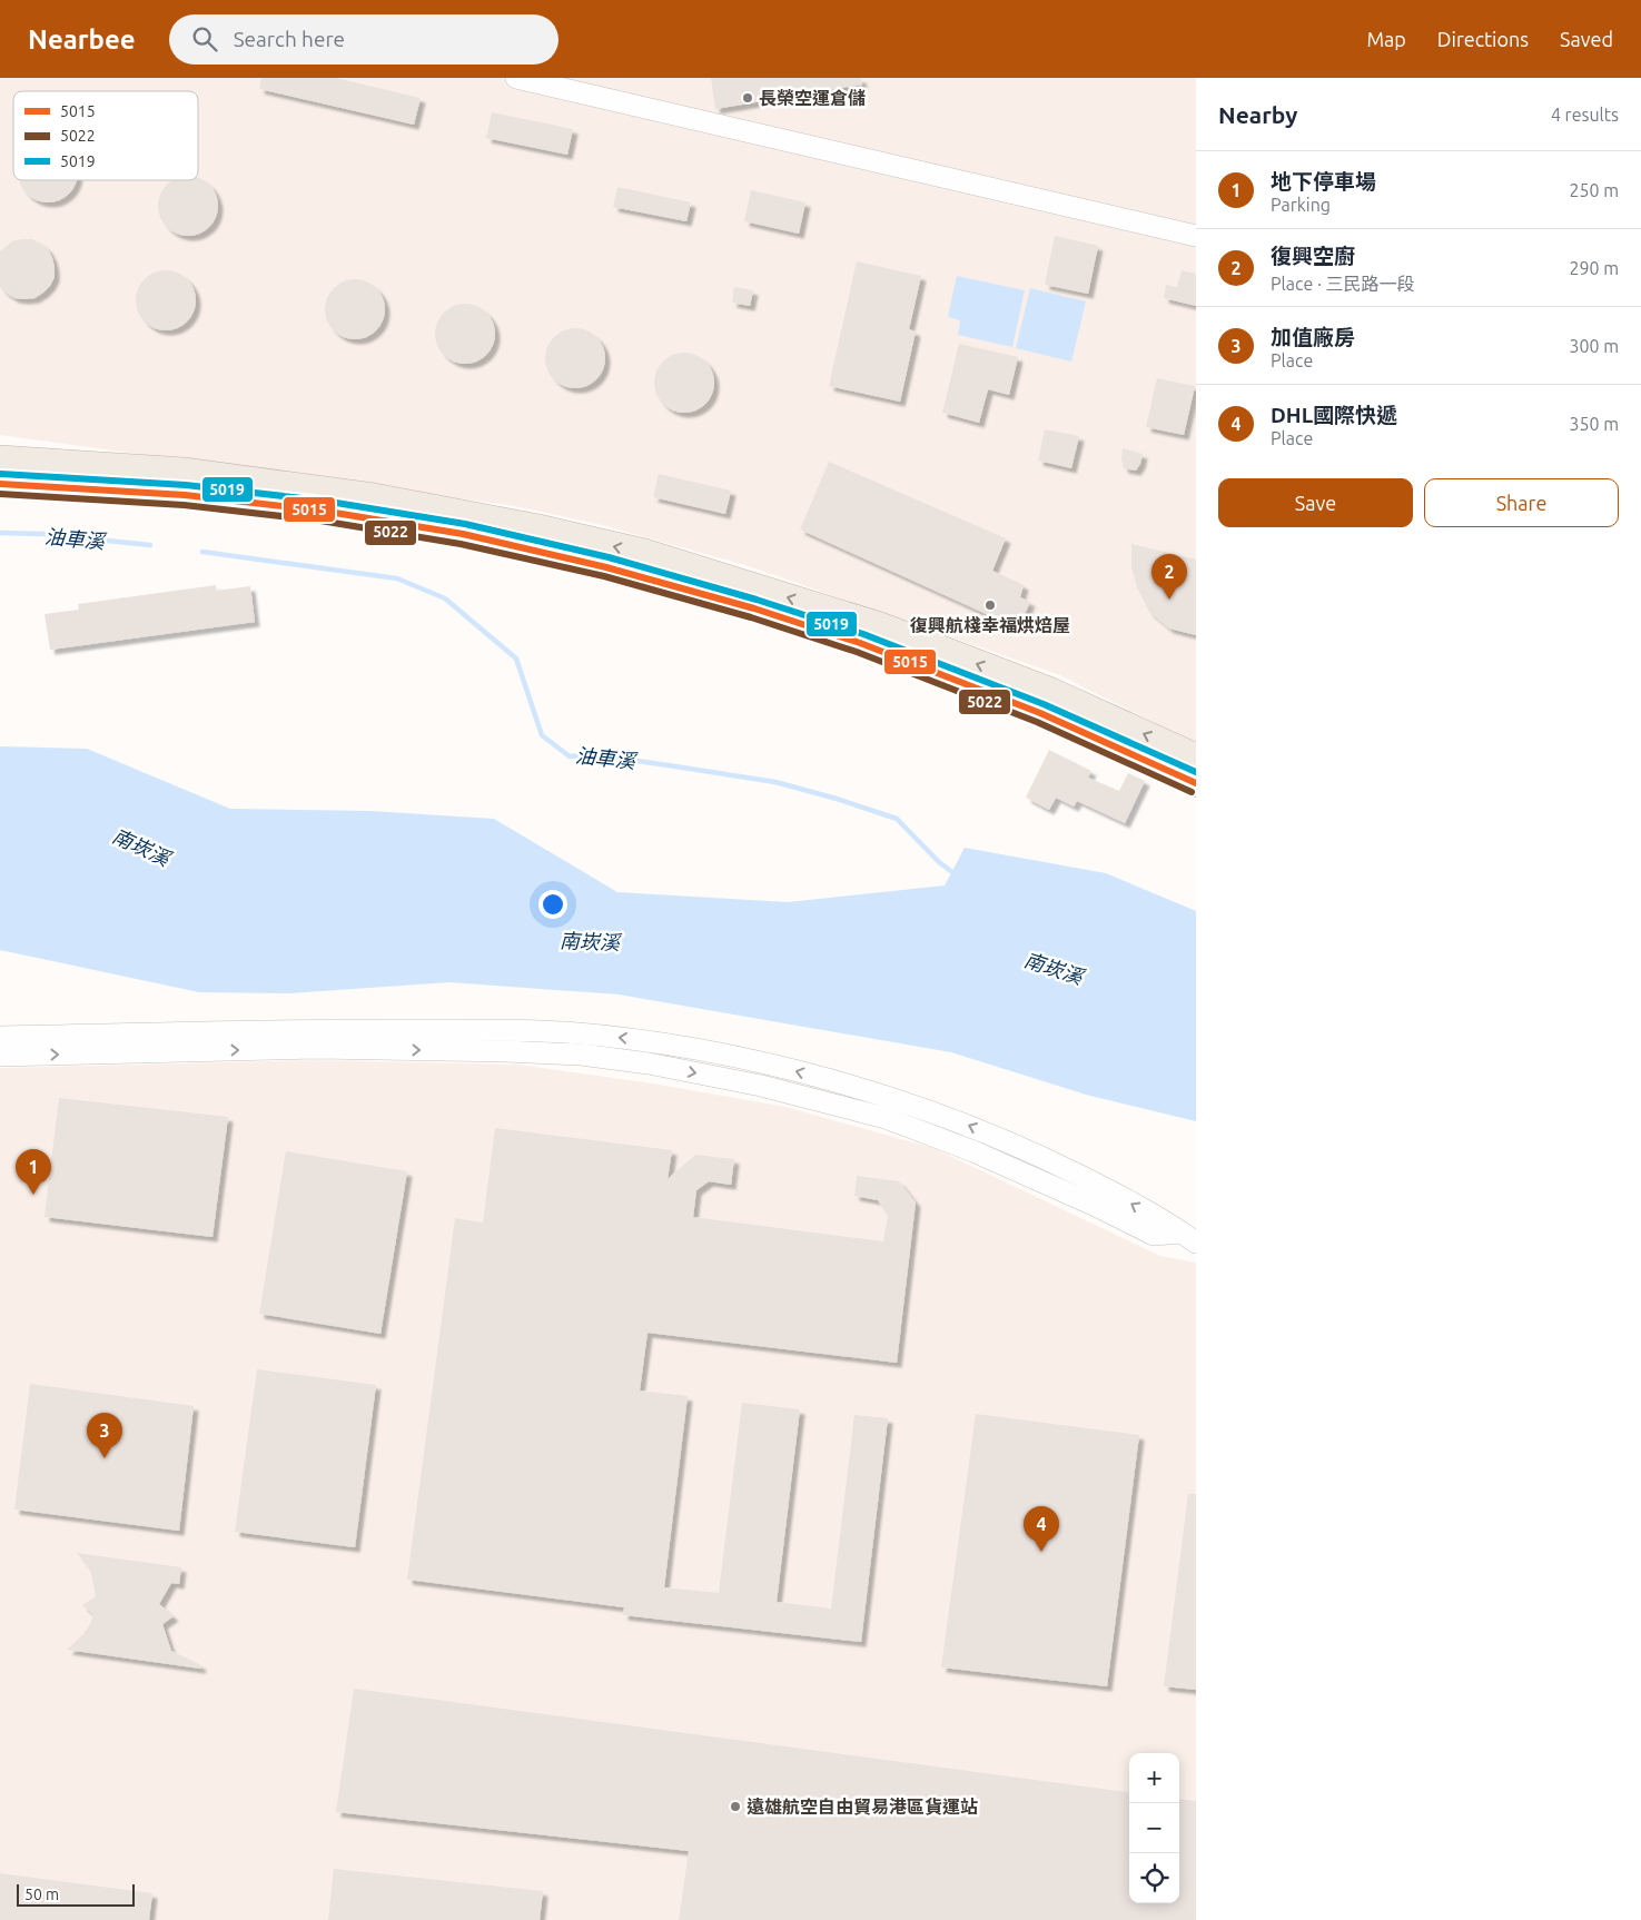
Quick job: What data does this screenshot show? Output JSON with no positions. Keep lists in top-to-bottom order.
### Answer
{
  "water": ["油車溪", "南崁溪"],
  "places": ["長榮空運倉儲", "復興航棧幸福烘焙屋", "遠雄航空自由貿易港區貨運站"],
  "lines": ["transit line 5019", "transit line 5015", "transit line 5022"],
  "legend": ["5015", "5022", "5019"],
  "scale_bar": "50 m",
  "page": {
    "header": "Nearbee",
    "search": "Search here",
    "nav": ["Map", "Directions", "Saved"],
    "heading": ["Nearby", "4 results"],
    "list": [
      {
        "mark": "1",
        "name": "地下停車場",
        "note": "Parking",
        "value": "250 m"
      },
      {
        "mark": "2",
        "name": "復興空廚",
        "note": "Place · 三民路一段",
        "value": "290 m"
      },
      {
        "mark": "3",
        "name": "加值廠房",
        "note": "Place",
        "value": "300 m"
      },
      {
        "mark": "4",
        "name": "DHL國際快遞",
        "note": "Place",
        "value": "350 m"
      }
    ],
    "buttons": ["Save", "Share"],
    "pins": [
      "2",
      "1",
      "3",
      "4"
    ],
    "map_buttons": ["+", "−"],
    "scale": "50 m"
  }
}
